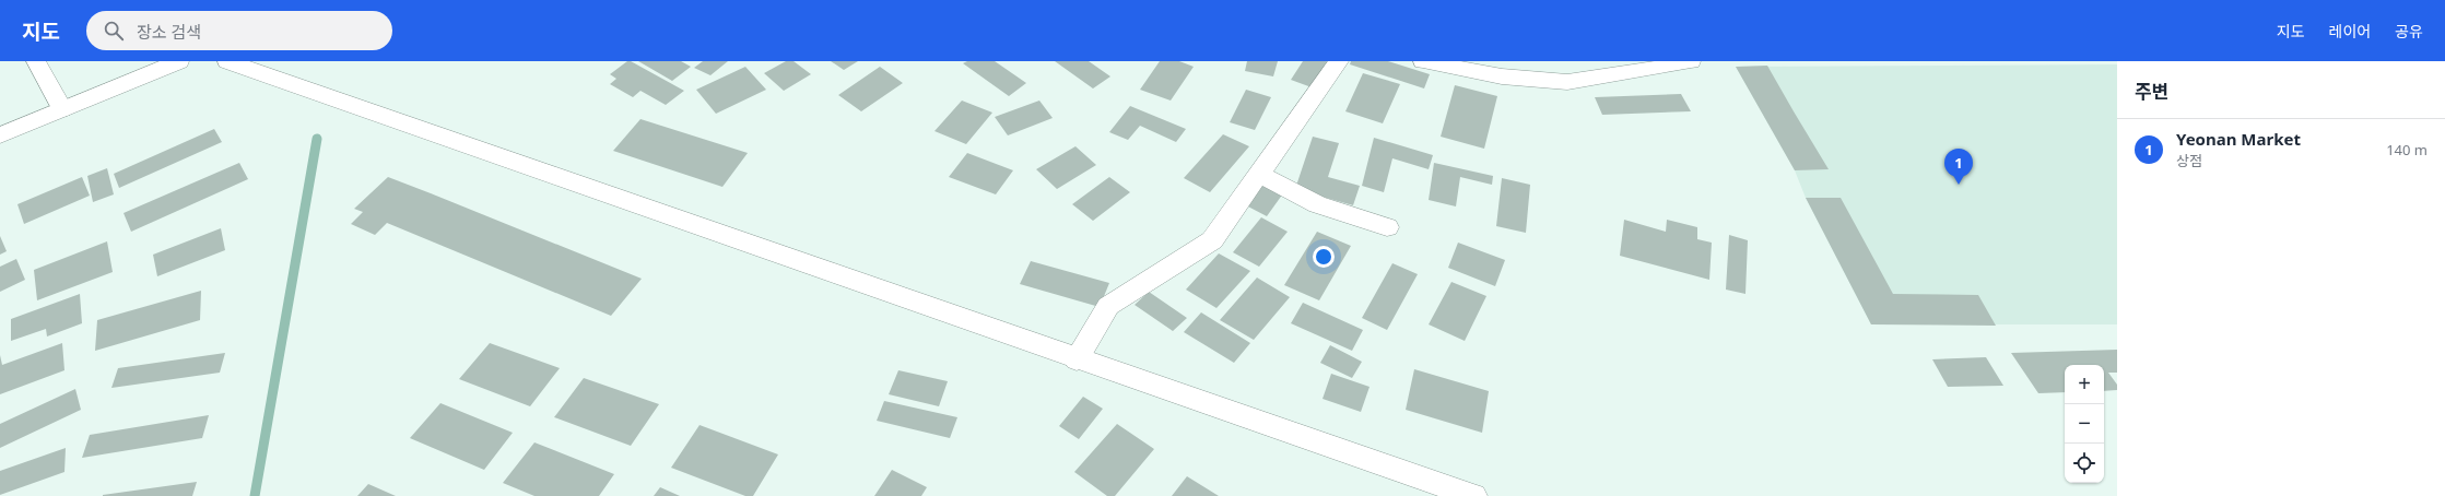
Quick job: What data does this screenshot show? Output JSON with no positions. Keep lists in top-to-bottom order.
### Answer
{
  "page": {
    "header": "지도",
    "search": "장소 검색",
    "nav": ["지도", "레이어", "공유"],
    "heading": "주변",
    "list": [
      {
        "mark": "1",
        "name": "Yeonan Market",
        "note": "상점",
        "value": "140 m"
      }
    ],
    "pins": "1",
    "map_buttons": ["+", "−"]
  }
}
